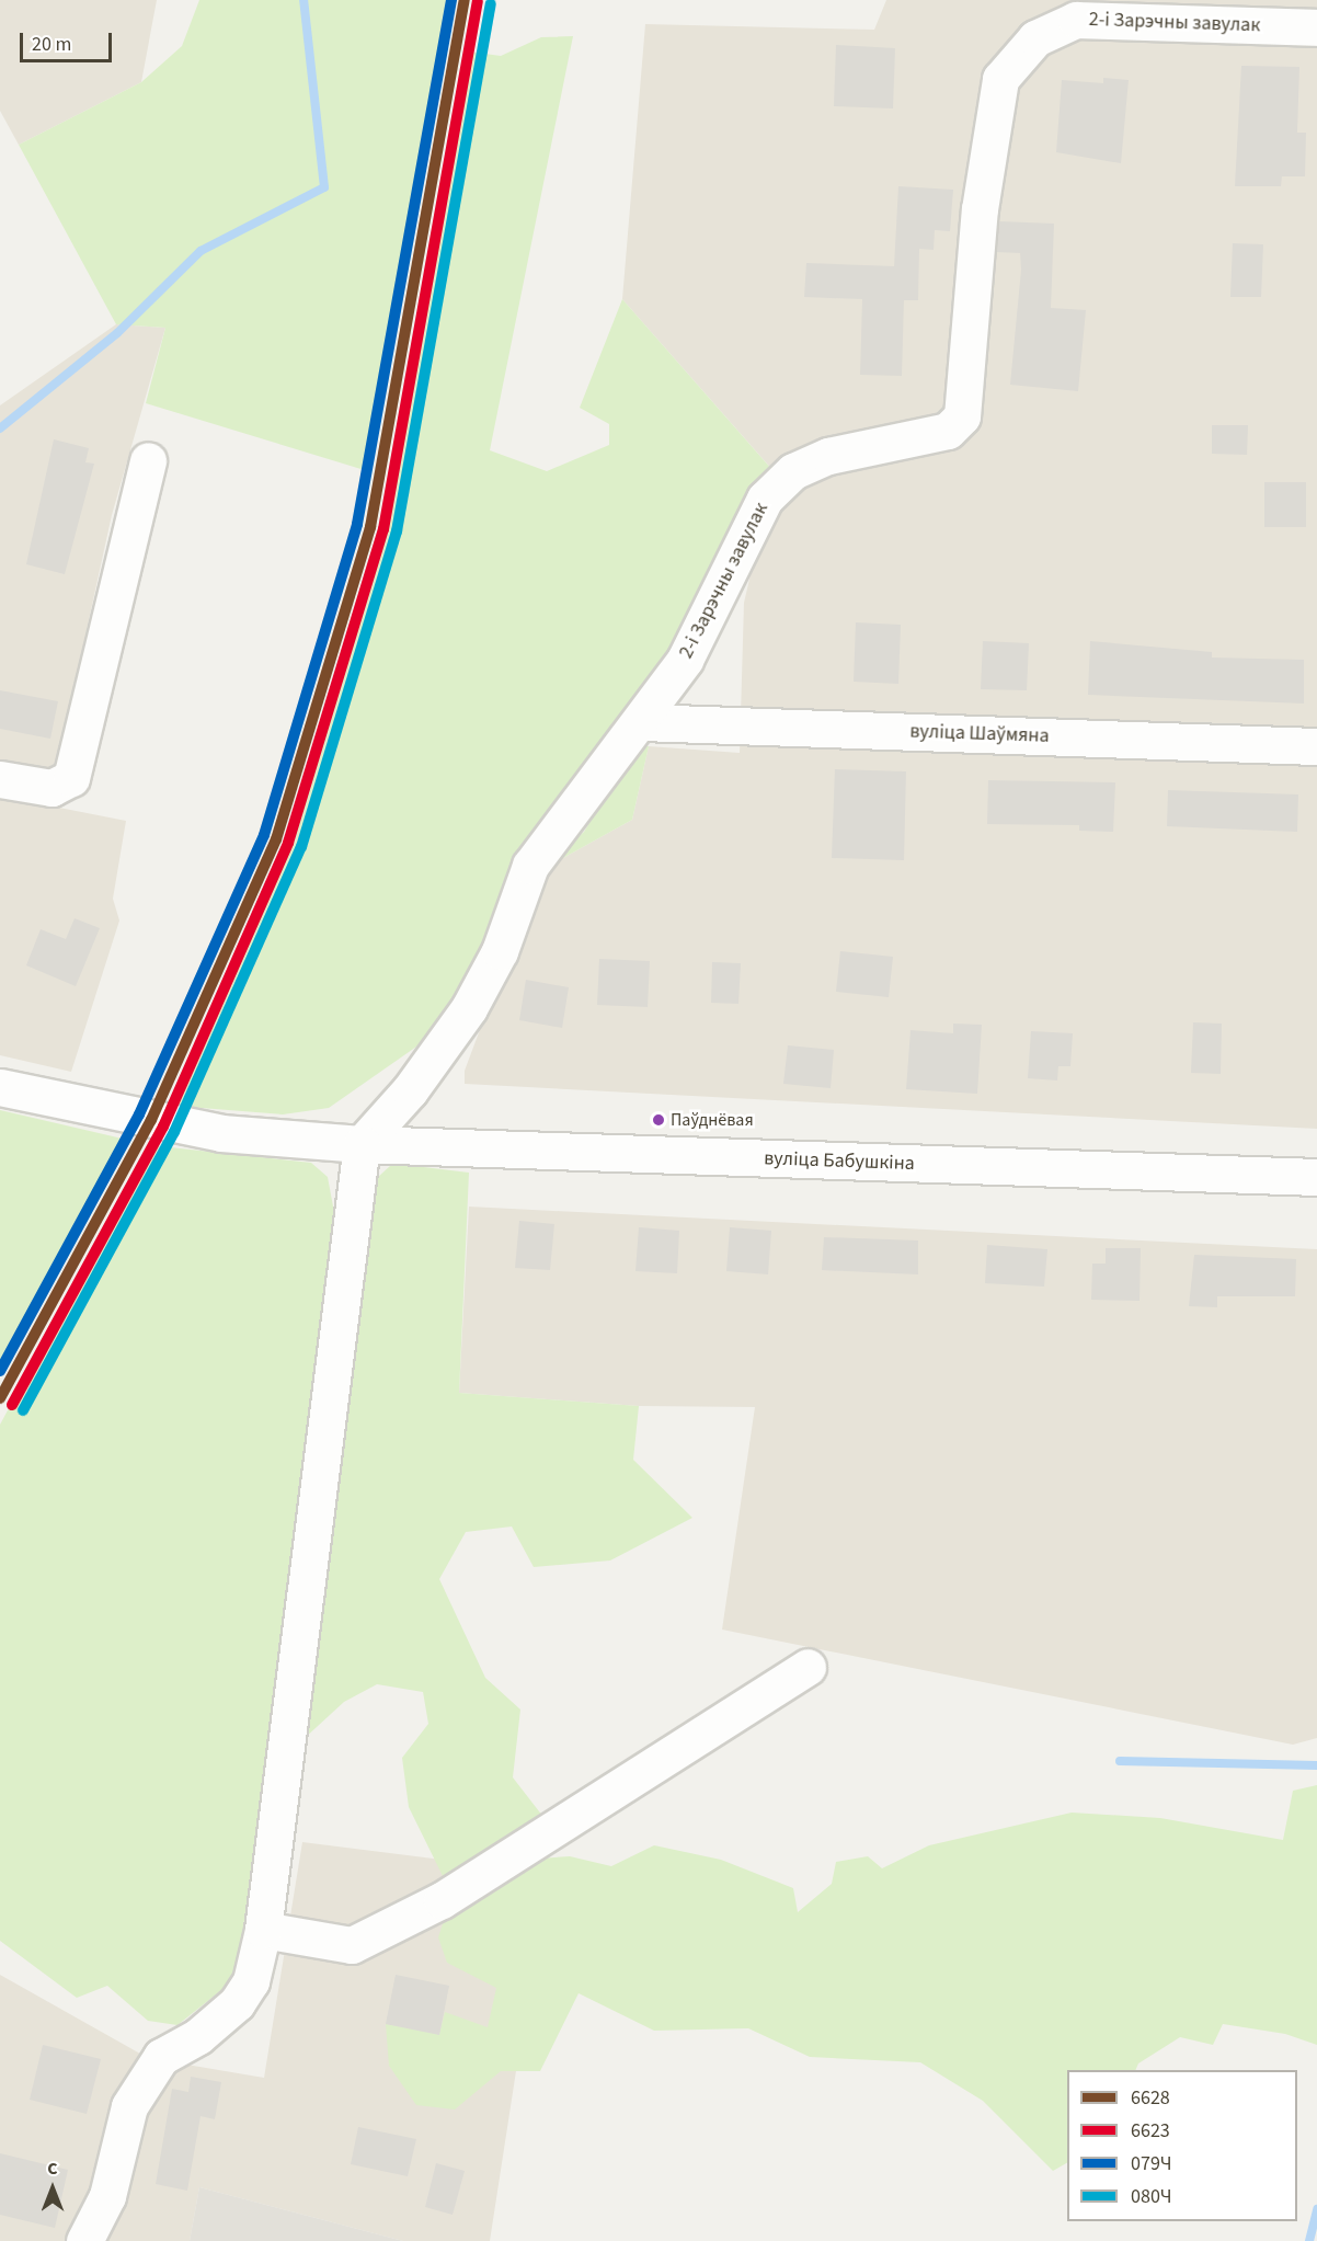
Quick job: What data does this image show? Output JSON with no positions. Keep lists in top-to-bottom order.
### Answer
{
  "streets": {
    "street": ["2-і Зарэчны завулак", "вуліца Шаўмяна", "вуліца Бабушкіна"]
  },
  "crossings": [
    ["2-і Зарэчны завулак", "вуліца Шаўмяна"],
    ["2-і Зарэчны завулак", "вуліца Бабушкіна"]
  ],
  "places": ["Паўднёвая"],
  "lines": [
    "transit line 6628",
    "transit line 079Ч",
    "transit line 6623",
    "transit line 080Ч"
  ],
  "legend": [
    "6628",
    "6623",
    "079Ч",
    "080Ч"
  ],
  "scale_bar": "20 m",
  "north": "top"
}
